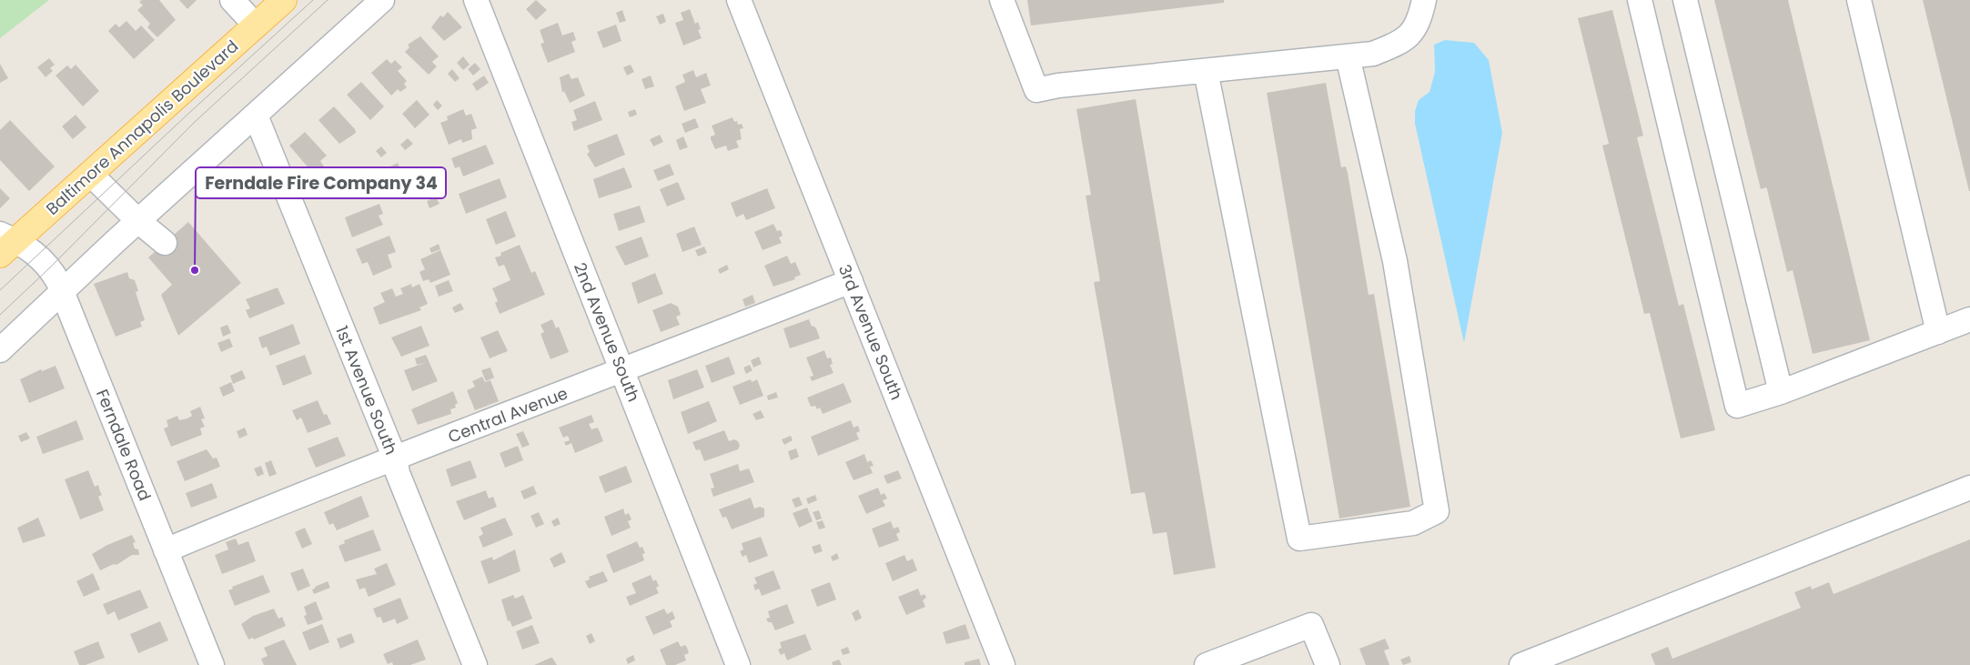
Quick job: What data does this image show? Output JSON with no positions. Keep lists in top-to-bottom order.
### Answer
{
  "streets": {
    "main road": ["Baltimore Annapolis Boulevard"],
    "street": [
      "2nd Avenue South",
      "3rd Avenue South",
      "1st Avenue South",
      "Central Avenue",
      "Ferndale Road"
    ]
  },
  "crossings": [
    ["Baltimore Annapolis Boulevard", "Ferndale Road"],
    ["2nd Avenue South", "Central Avenue"],
    ["3rd Avenue South", "Central Avenue"],
    ["1st Avenue South", "Central Avenue"],
    ["Central Avenue", "Ferndale Road"]
  ],
  "places": ["Ferndale Fire Company 34"]
}
